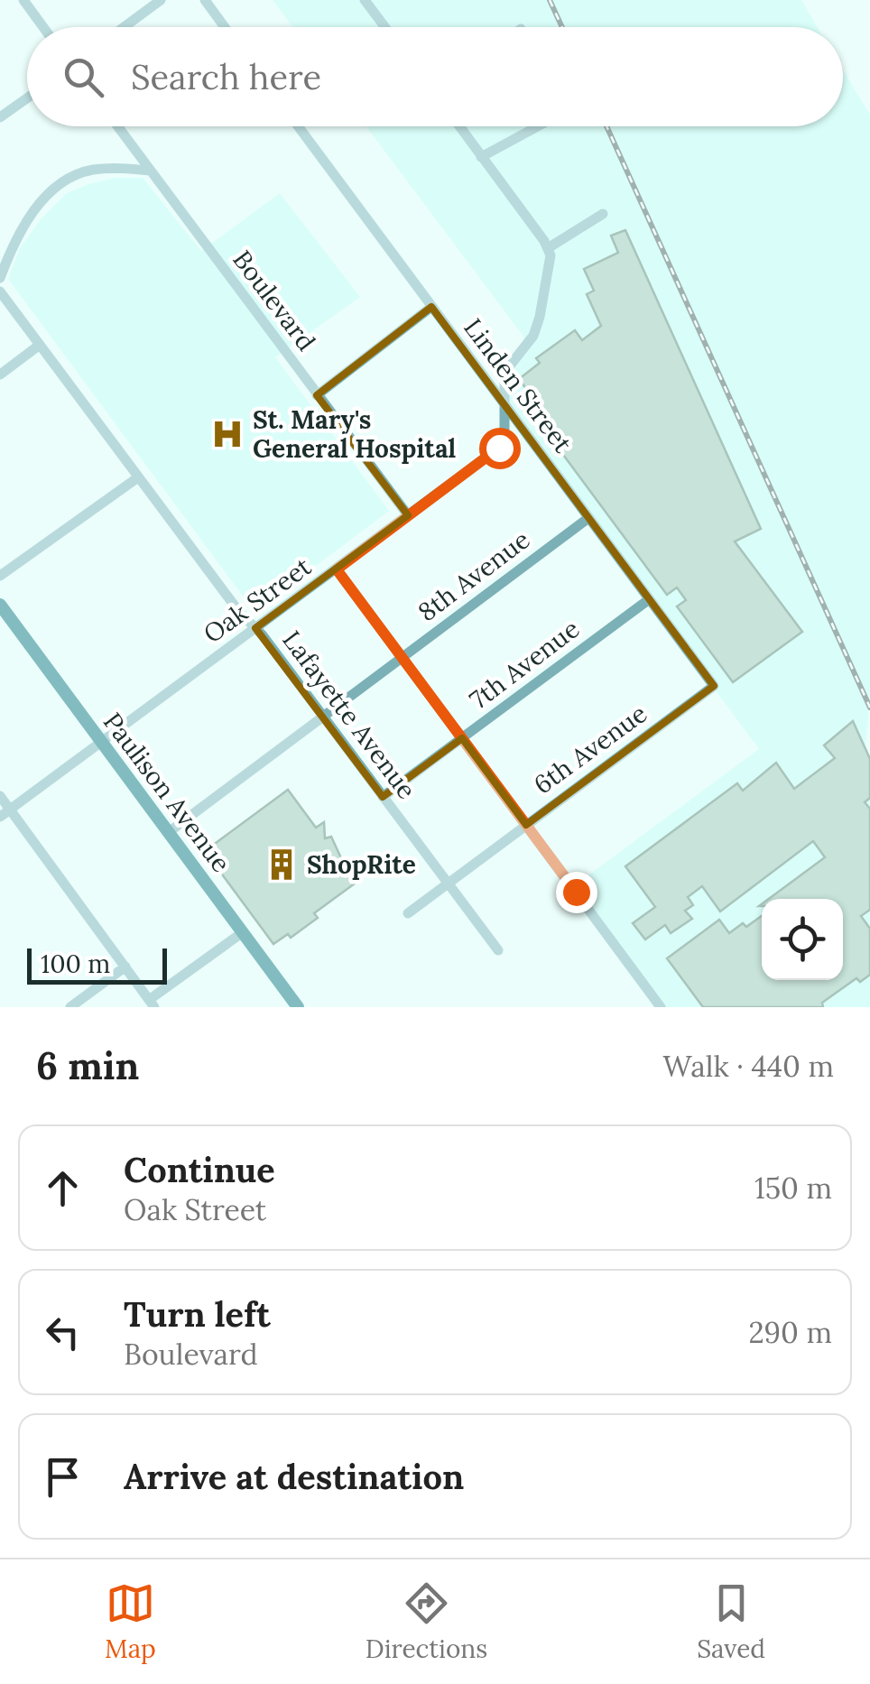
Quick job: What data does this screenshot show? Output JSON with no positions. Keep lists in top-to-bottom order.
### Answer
{
  "streets": {
    "main road": ["Paulison Avenue"],
    "street": [
      "Boulevard",
      "Linden Street",
      "8th Avenue",
      "Oak Street",
      "7th Avenue",
      "Lafayette Avenue",
      "6th Avenue"
    ]
  },
  "crossings": [
    ["Boulevard", "Oak Street"],
    ["Linden Street", "8th Avenue"],
    ["Linden Street", "Oak Street"],
    ["Linden Street", "7th Avenue"],
    ["Linden Street", "6th Avenue"],
    ["8th Avenue", "Lafayette Avenue"],
    ["8th Avenue", "Paulison Avenue"],
    ["Oak Street", "Lafayette Avenue"],
    ["Oak Street", "Paulison Avenue"],
    ["7th Avenue", "Lafayette Avenue"],
    ["Lafayette Avenue", "6th Avenue"]
  ],
  "places": {
    "hospital": ["St. Mary's General Hospital"],
    "building": ["ShopRite"]
  },
  "scale_bar": "100 m",
  "page": {
    "search": "Search here",
    "scale": "100 m",
    "heading": ["6 min", "Walk · 440 m"],
    "list": [
      ["Continue", "Oak Street", "150 m"],
      ["Turn left", "Boulevard", "290 m"],
      "Arrive at destination"
    ],
    "nav": ["Map", "Directions", "Saved"]
  }
}
